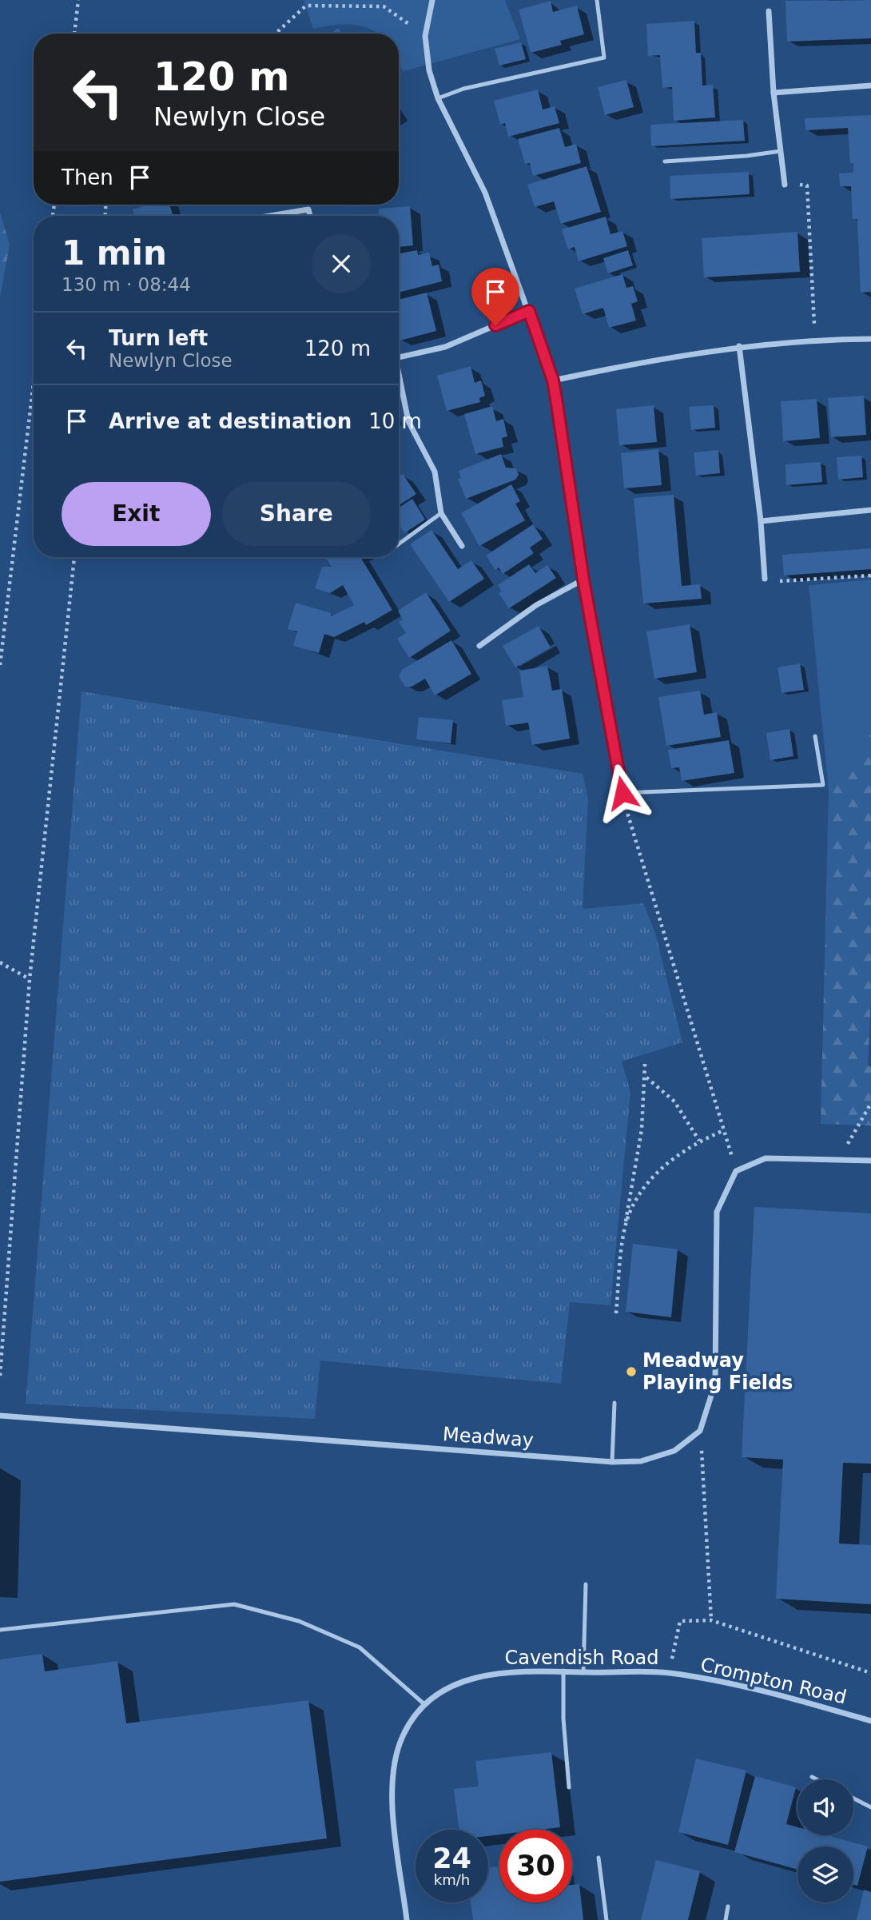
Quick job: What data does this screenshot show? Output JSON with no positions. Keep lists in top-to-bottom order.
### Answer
{
  "streets": {
    "street": ["Meadway", "Cavendish Road", "Crompton Road"]
  },
  "crossings": [
    ["Cavendish Road", "Crompton Road"]
  ],
  "places": ["Meadway Playing Fields"],
  "page": {
    "turn": ["120 m", "Newlyn Close"],
    "then": "Then",
    "heading": ["1 min", "130 m · 08:44"],
    "list": [
      {
        "name": "Turn left",
        "note": "Newlyn Close",
        "value": "120 m"
      },
      {
        "name": "Arrive at destination",
        "value": "10 m"
      }
    ],
    "buttons": ["Exit", "Share"],
    "speed": "24 km/h",
    "limit": "30"
  }
}
